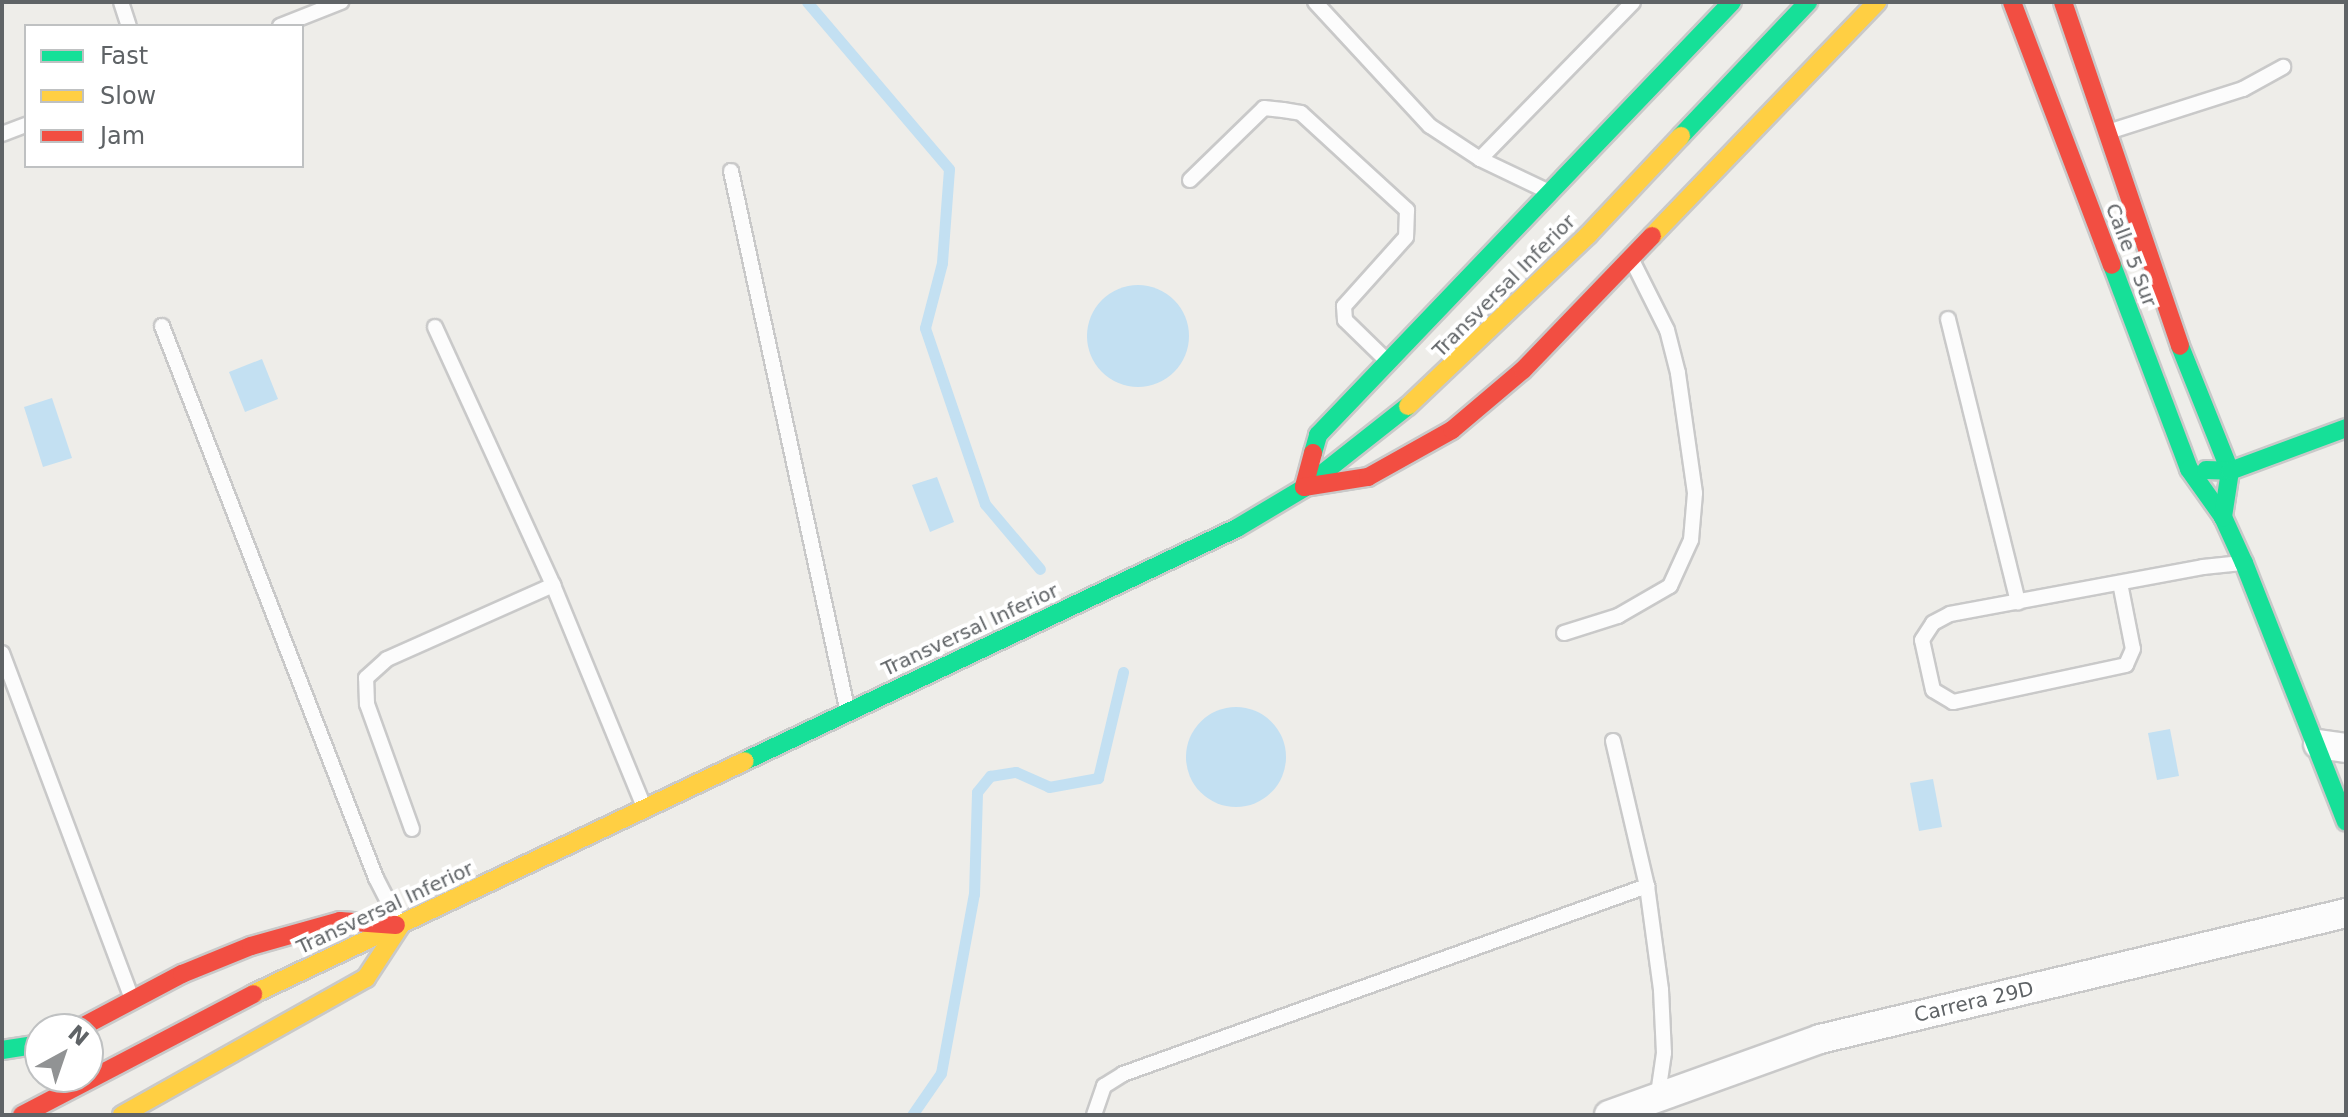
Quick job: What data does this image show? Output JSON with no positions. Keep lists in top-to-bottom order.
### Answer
{
  "streets": {
    "main road": ["Calle 5 Sur", "Transversal Inferior"],
    "street": ["Carrera 29D"]
  },
  "legend": ["Fast", "Slow", "Jam"],
  "north": "top right"
}
